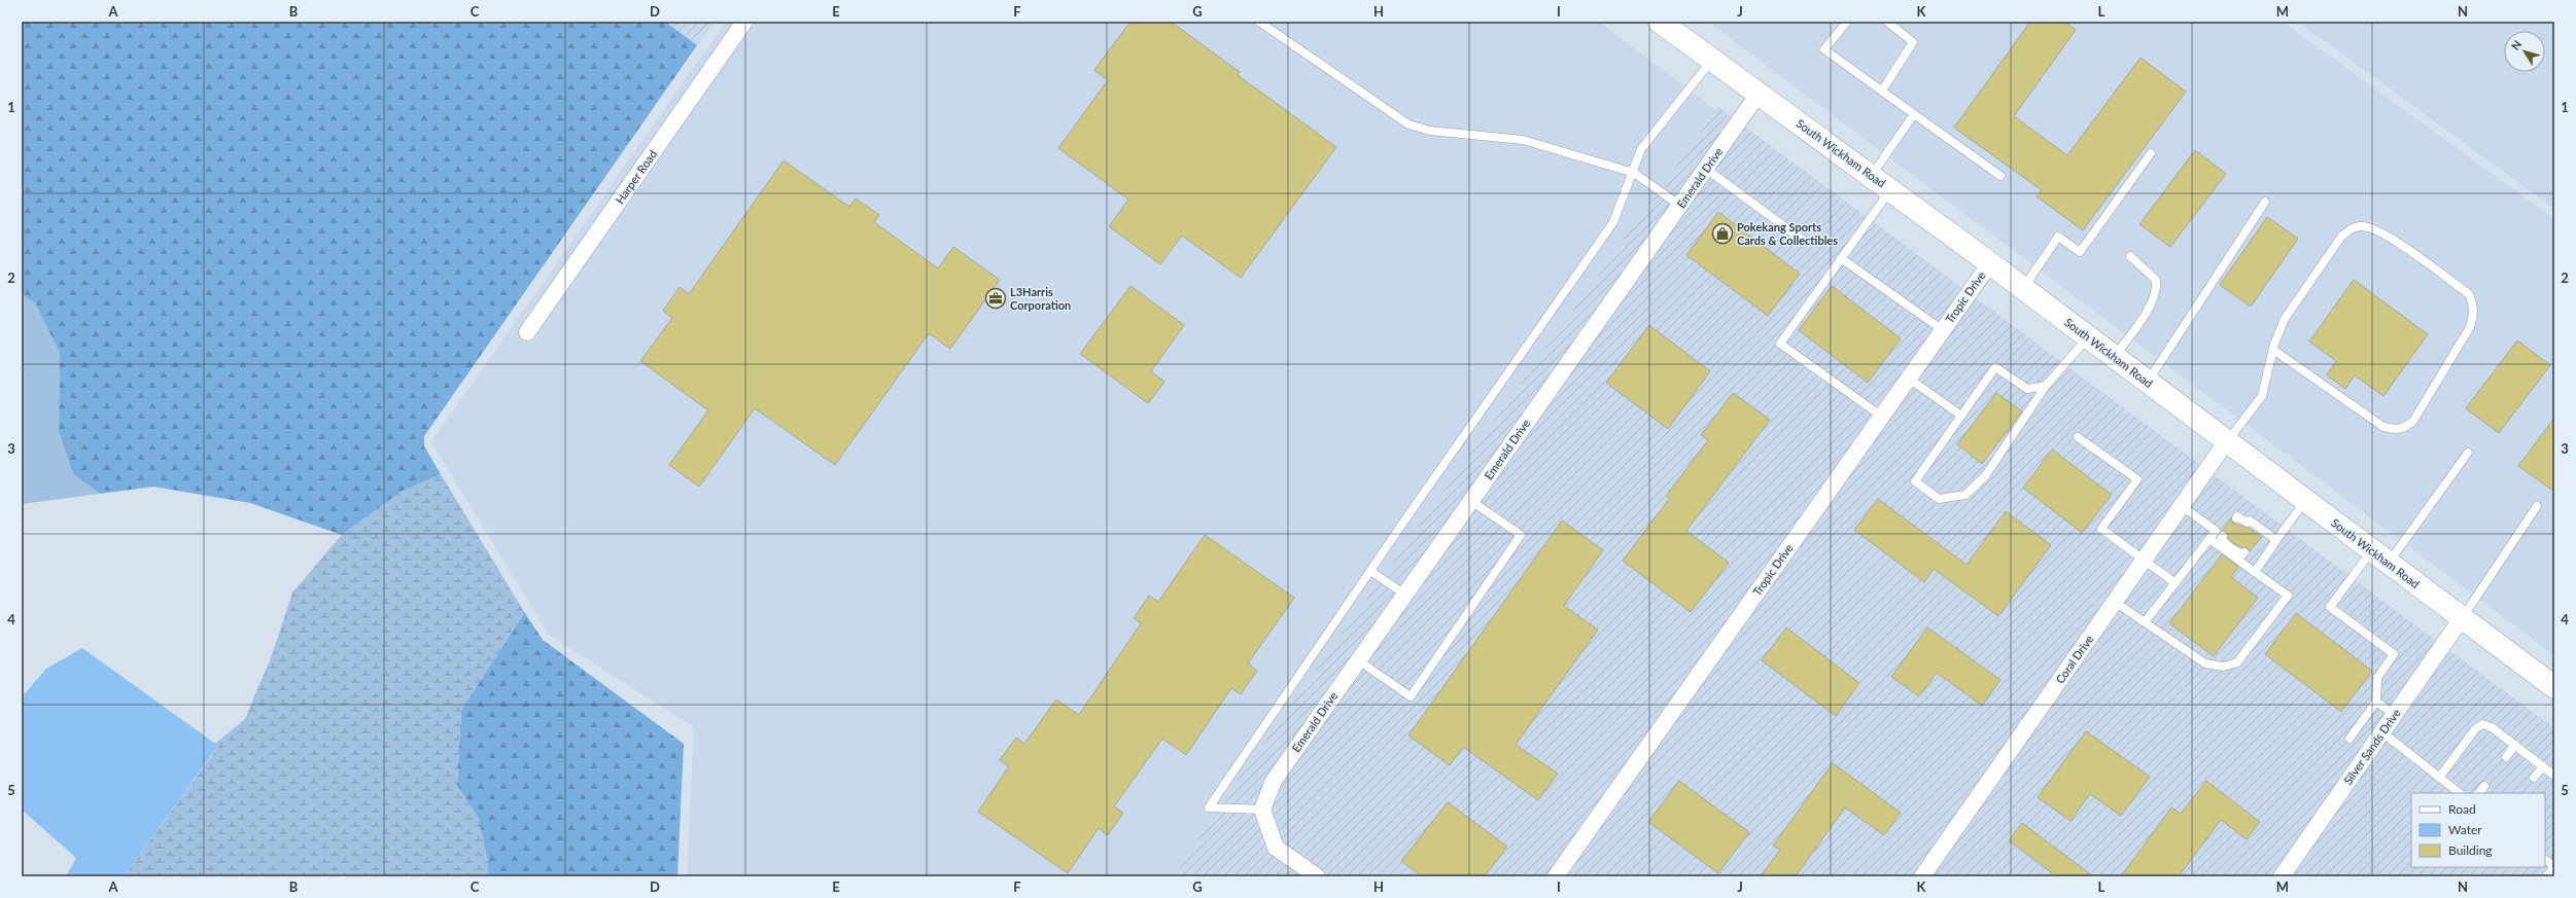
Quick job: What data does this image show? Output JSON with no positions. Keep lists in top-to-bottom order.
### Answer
{
  "streets": {
    "main road": ["South Wickham Road"],
    "street": [
      "Harper Road",
      "Emerald Drive",
      "Tropic Drive",
      "Coral Drive",
      "Silver Sands Drive"
    ]
  },
  "crossings": [
    ["South Wickham Road", "Emerald Drive"],
    ["South Wickham Road", "Tropic Drive"],
    ["South Wickham Road", "Coral Drive"],
    ["South Wickham Road", "Silver Sands Drive"]
  ],
  "places": {
    "shop": ["Pokekang Sports Cards & Collectibles"],
    "office": ["L3Harris Corporation"]
  },
  "legend": ["Road", "Water", "Building"],
  "north": "top left",
  "grid": {
    "columns": [
      "A",
      "B",
      "C",
      "D",
      "E",
      "F",
      "G",
      "H",
      "I",
      "J",
      "K",
      "L",
      "M",
      "N"
    ],
    "rows": [
      "1",
      "2",
      "3",
      "4",
      "5"
    ]
  }
}
